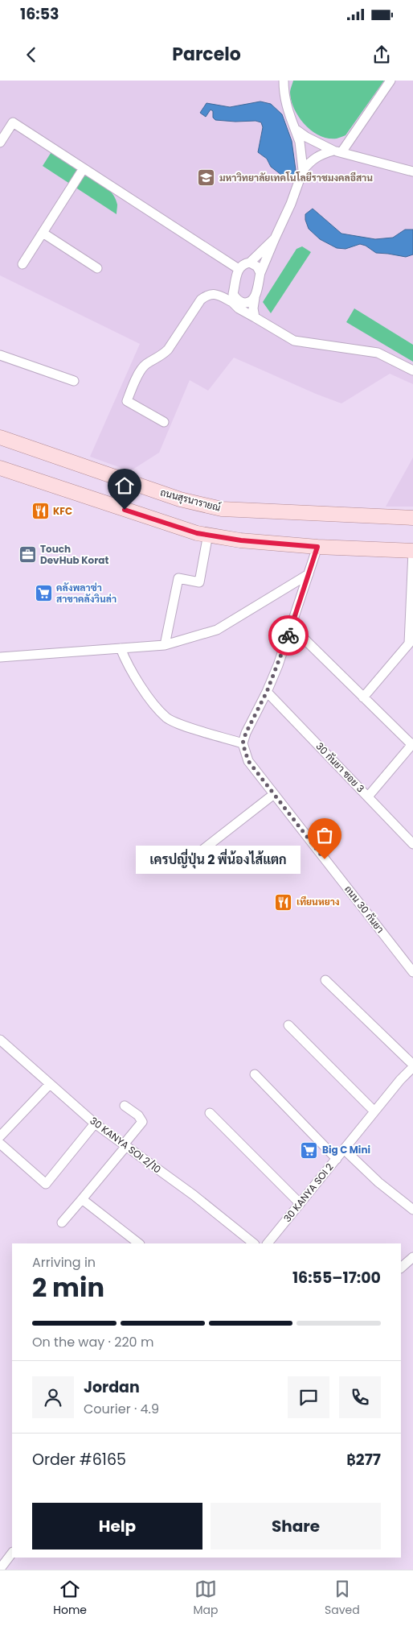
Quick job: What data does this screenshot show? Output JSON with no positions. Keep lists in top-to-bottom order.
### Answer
{
  "streets": {
    "main road": ["ถนนสุรนารายณ์"],
    "street": [
      "30 กันยา ซอย 3",
      "ถนน 30 กันยา",
      "30 KANYA SOI 2/10",
      "30 KANYA SOI 2"
    ]
  },
  "places": {
    "school or university": ["มหาวิทยาลัยเทคโนโลยีราชมงคลอีสาน"],
    "restaurant": ["KFC", "เทียนหยาง"],
    "office": ["Touch DevHub Korat"],
    "supermarket": ["คลังพลาซ่า สาขาคลังวินล่า", "Big C Mini"],
    "other": ["เครปญี่ปุ่น 2 พี่น้องไส้แตก"]
  },
  "page": {
    "status": "16:53",
    "header": "Parcelo",
    "bubble": "เครปญี่ปุ่น 2 พี่น้องไส้แตก",
    "heading": ["2 min", "Arriving in", "16:55–17:00"],
    "panel": [
      "Jordan",
      "Courier · 4.9",
      "Order #6165",
      "฿277"
    ],
    "bar": "On the way · 220 m",
    "buttons": ["Help", "Share"],
    "tabs": ["Home", "Map", "Saved"]
  }
}
